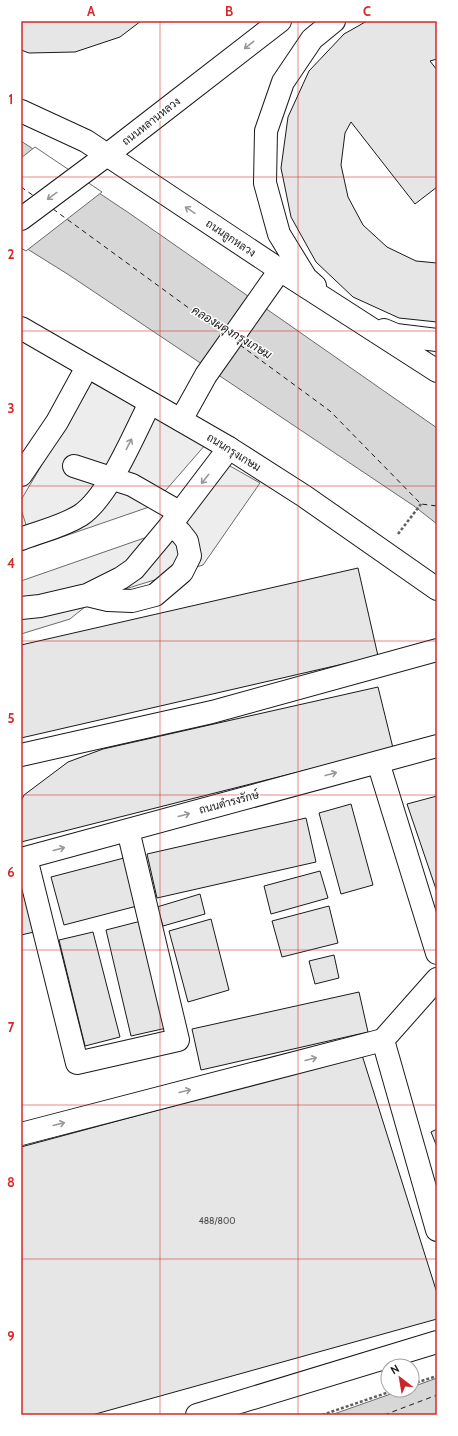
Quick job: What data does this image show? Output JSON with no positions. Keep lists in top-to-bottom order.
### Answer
{
  "streets": {
    "street": [
      "ถนนหลานหลวง",
      "ถนนลูกหลวง",
      "ถนนกรุงเกษม",
      "ถนนดำรงรักษ์"
    ]
  },
  "crossings": [
    ["ถนนหลานหลวง", "ถนนลูกหลวง"]
  ],
  "one_way": ["ถนนหลานหลวง", "ถนนลูกหลวง"],
  "water": ["คลองผดุงกรุงเกษม"],
  "house_numbers": ["488/800"],
  "north": "top left",
  "grid": {
    "columns": ["A", "B", "C"],
    "rows": [
      "1",
      "2",
      "3",
      "4",
      "5",
      "6",
      "7",
      "8",
      "9"
    ]
  }
}
